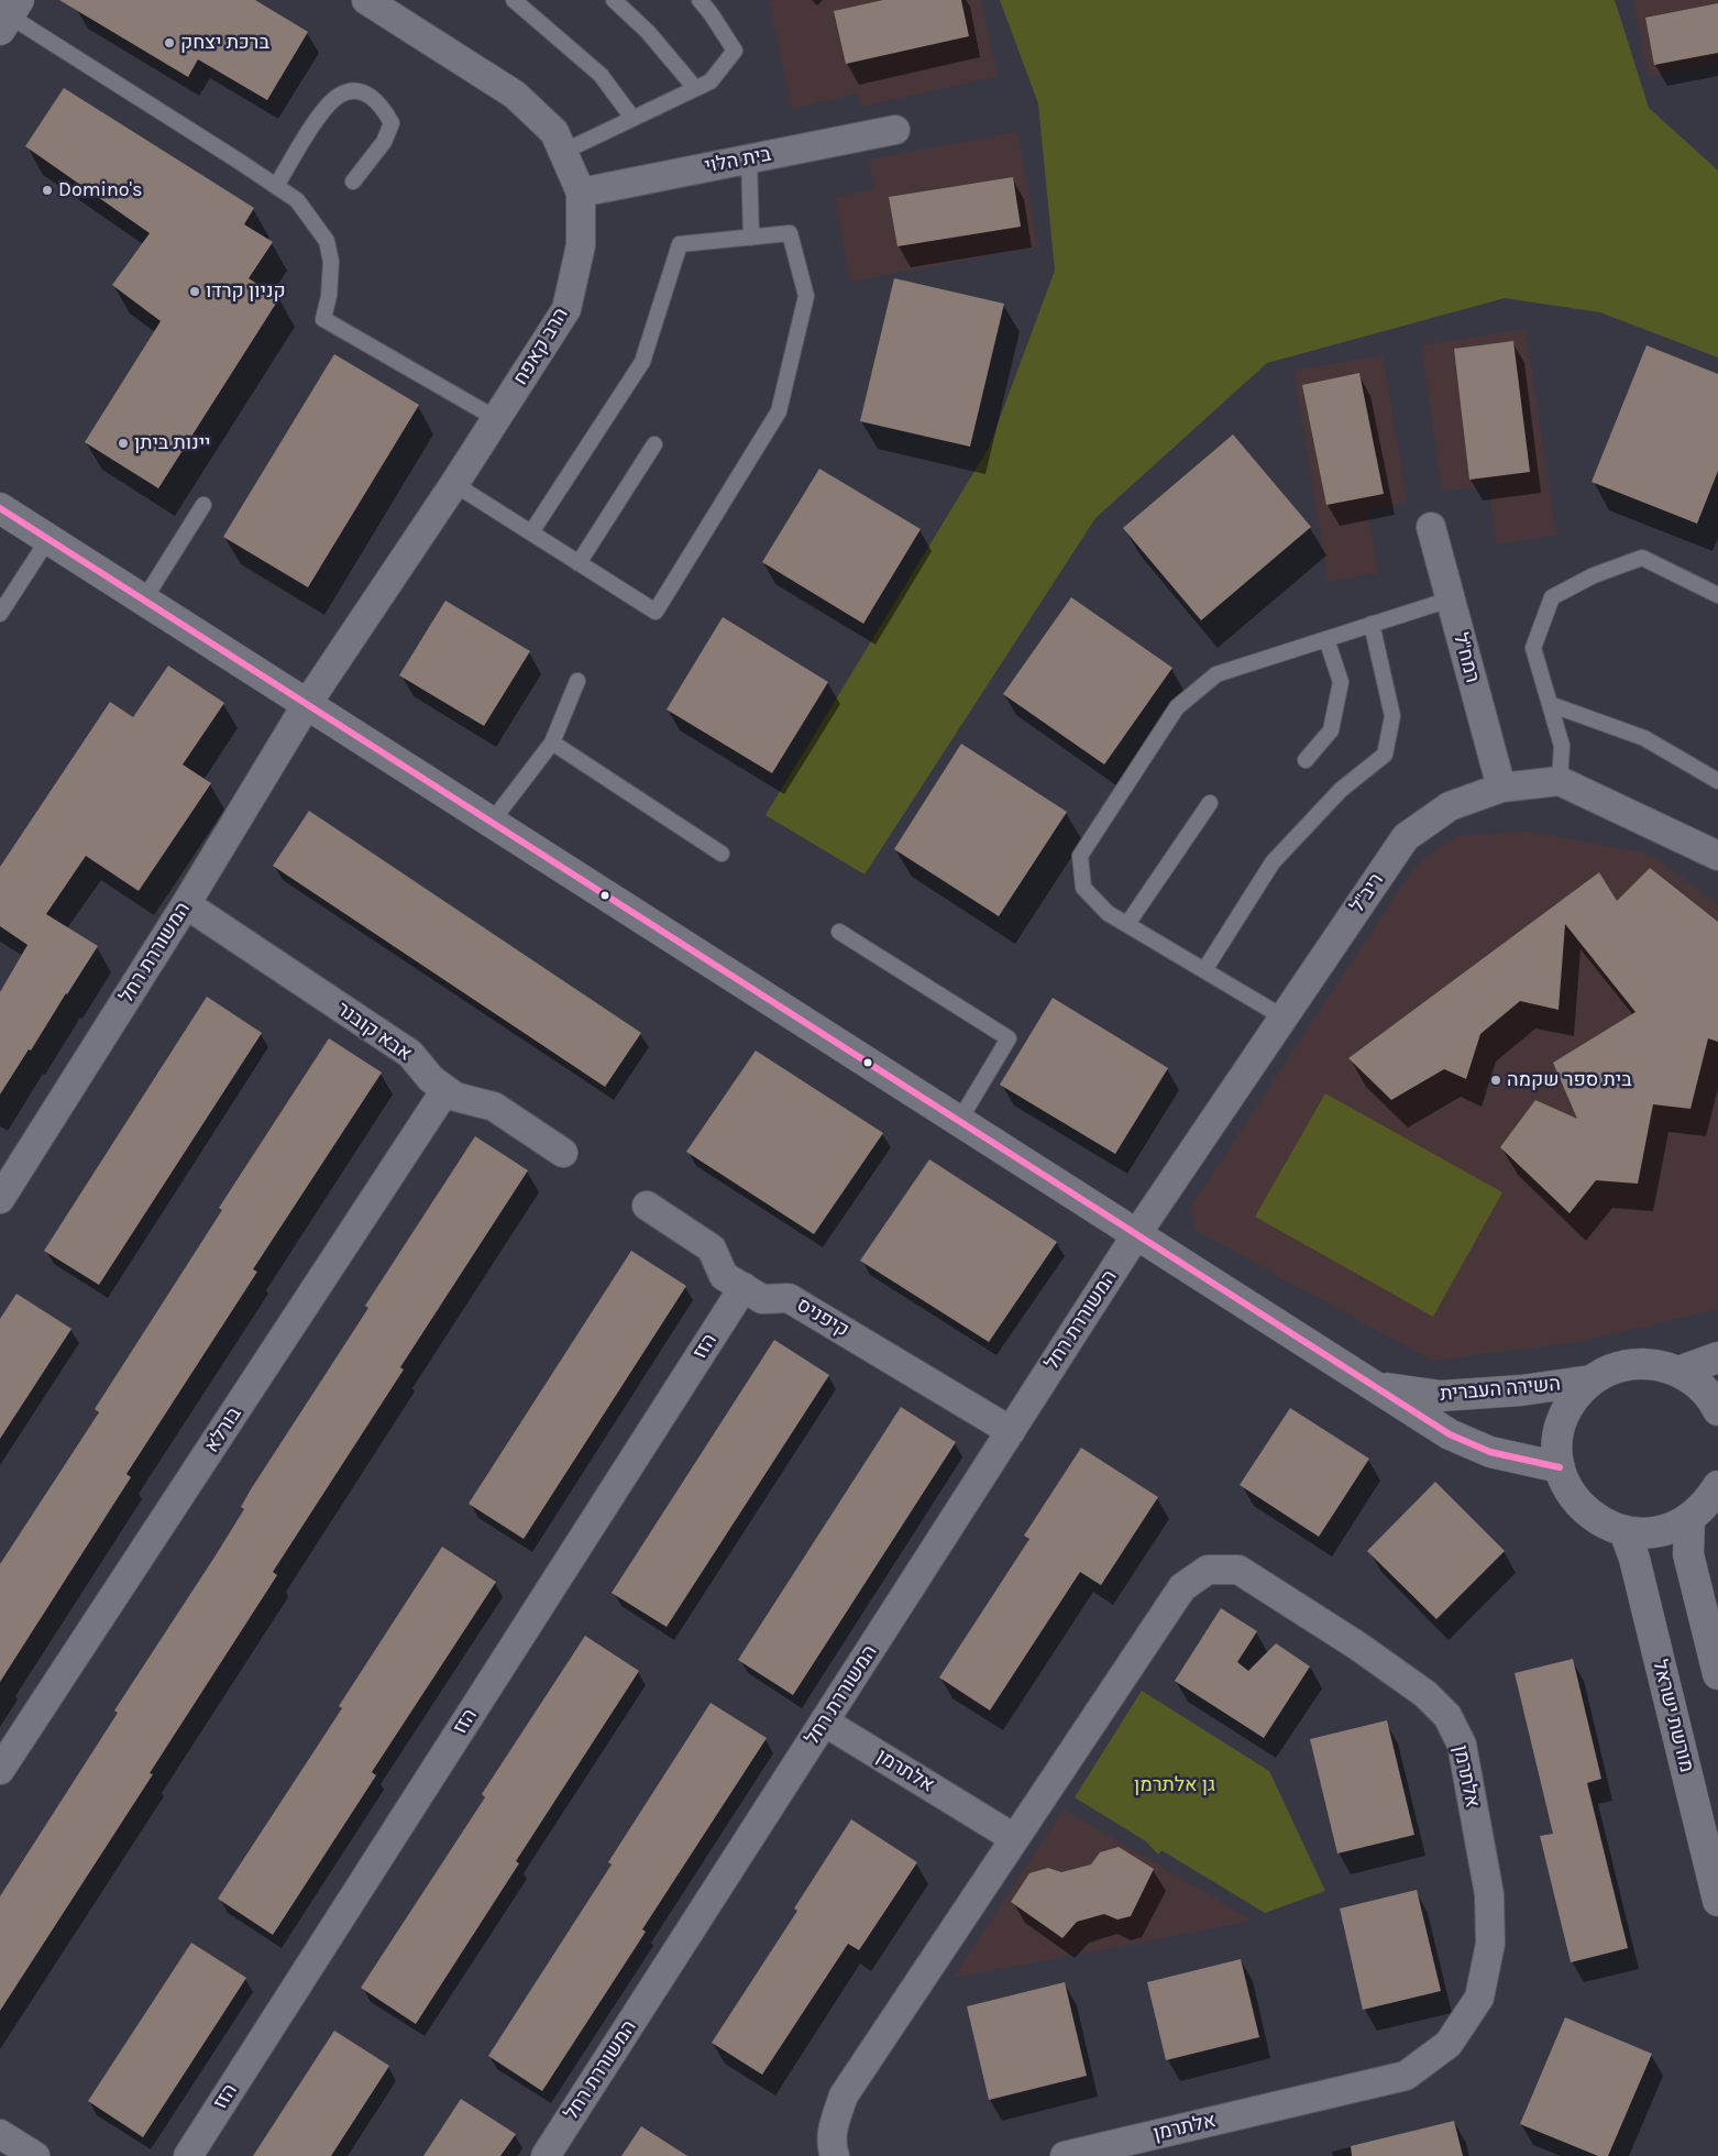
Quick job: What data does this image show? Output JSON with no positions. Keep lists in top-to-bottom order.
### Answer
{
  "streets": {
    "street": [
      "בית הלוי",
      "הרב קאפח",
      "רמח\"ל",
      "ריב\"ל",
      "המשוררת רחל",
      "אבא קובנר",
      "קיפניס",
      "הזז",
      "השירה העברית",
      "בורלא",
      "מורשת ישראל",
      "אלתרמן"
    ]
  },
  "crossings": [
    ["בית הלוי", "הרב קאפח"],
    ["הרב קאפח", "המשוררת רחל"],
    ["הרב קאפח", "השירה העברית"],
    ["רמח\"ל", "ריב\"ל"],
    ["ריב\"ל", "המשוררת רחל"],
    ["ריב\"ל", "השירה העברית"],
    ["המשוררת רחל", "אבא קובנר"],
    ["המשוררת רחל", "קיפניס"],
    ["המשוררת רחל", "השירה העברית"],
    ["המשוררת רחל", "אלתרמן"],
    ["אבא קובנר", "בורלא"],
    ["קיפניס", "הזז"]
  ],
  "parks": ["גן אלתרמן"],
  "places": [
    "ברכת יצחק",
    "Domino's",
    "קניון קרדו",
    "יינות ביתן",
    "בית ספר שקמה"
  ]
}
